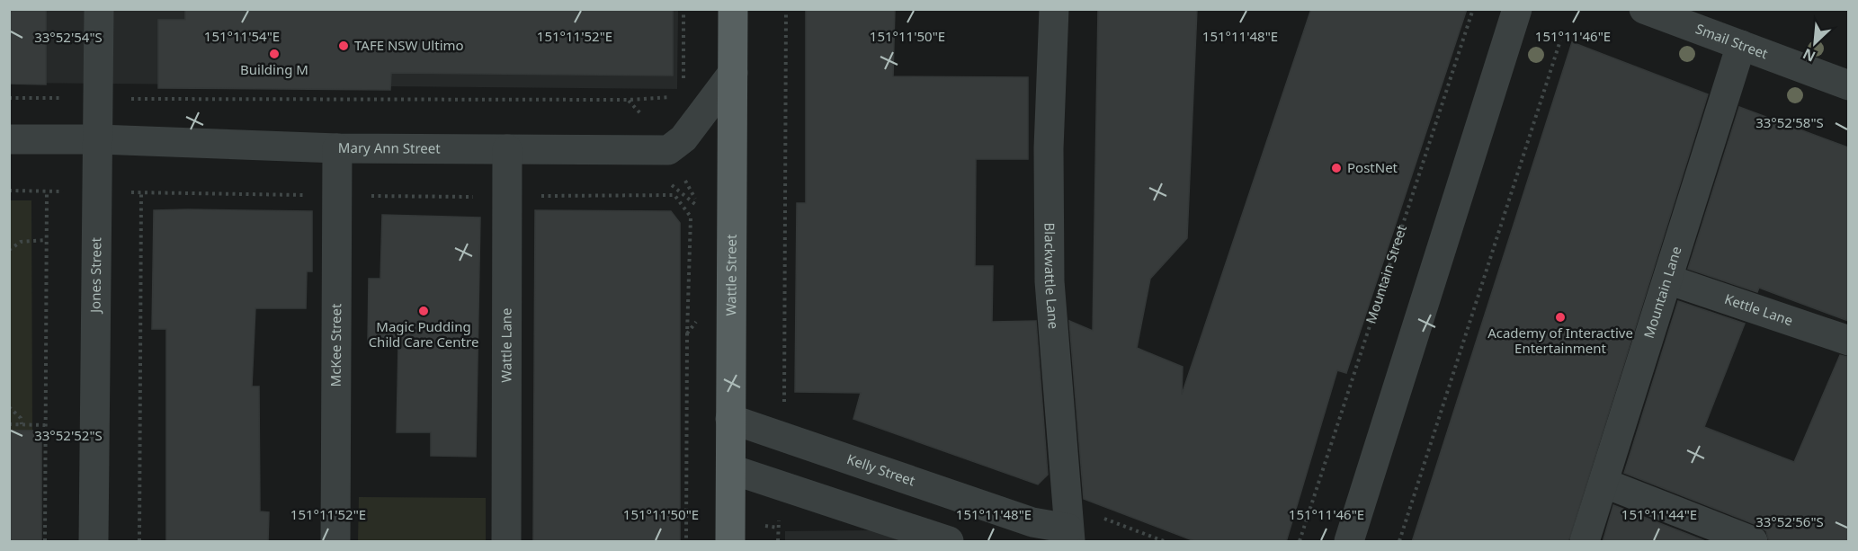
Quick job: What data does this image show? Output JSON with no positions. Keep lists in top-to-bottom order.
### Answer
{
  "streets": {
    "main road": ["Wattle Street"],
    "street": [
      "Smail Street",
      "Mary Ann Street",
      "Jones Street",
      "Blackwattle Lane",
      "Mountain Lane",
      "Kettle Lane",
      "McKee Street",
      "Wattle Lane",
      "Kelly Street"
    ],
    "path": ["Mountain Street"]
  },
  "crossings": [
    ["Smail Street", "Mountain Lane"],
    ["Mary Ann Street", "Jones Street"],
    ["Mary Ann Street", "Wattle Street"],
    ["Mary Ann Street", "McKee Street"],
    ["Mary Ann Street", "Wattle Lane"],
    ["Wattle Street", "Kelly Street"],
    ["Blackwattle Lane", "Kelly Street"],
    ["Mountain Lane", "Kettle Lane"]
  ],
  "places": [
    "TAFE NSW Ultimo",
    "Building M",
    "PostNet",
    "Magic Pudding Child Care Centre",
    "Academy of Interactive Entertainment"
  ],
  "north": "bottom left",
  "coordinates": [
    "151°11'46\"E",
    "151°11'54\"E",
    "151°11'52\"E",
    "151°11'50\"E",
    "151°11'48\"E",
    "33°52'54\"S",
    "33°52'58\"S",
    "33°52'52\"S",
    "151°11'44\"E",
    "33°52'56\"S"
  ]
}
